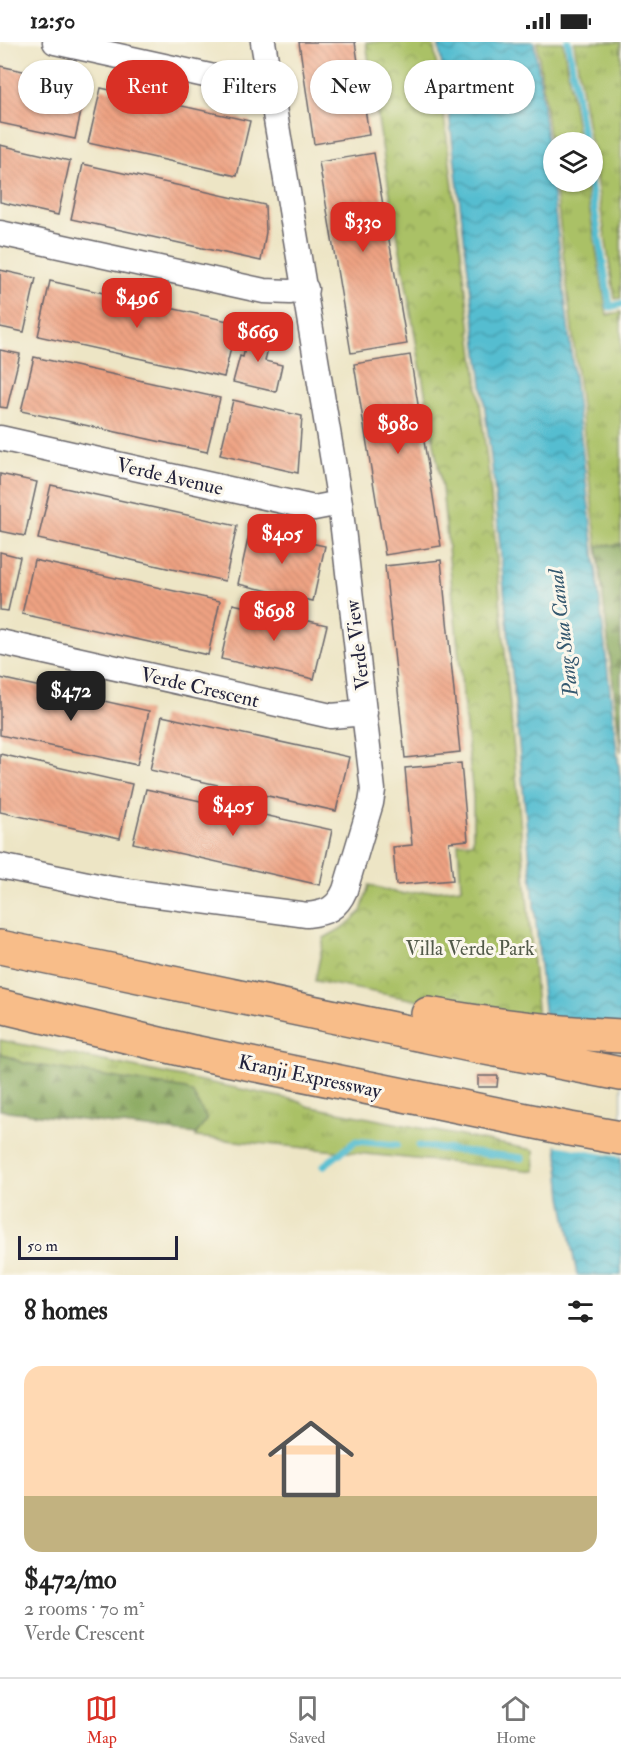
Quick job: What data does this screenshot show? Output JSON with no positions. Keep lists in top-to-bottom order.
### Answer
{
  "streets": {
    "highway": ["Kranji Expressway"],
    "street": ["Verde Avenue", "Verde View", "Verde Crescent"]
  },
  "crossings": [
    ["Verde Avenue", "Verde View"],
    ["Verde View", "Verde Crescent"]
  ],
  "water": ["Pang Sua Canal"],
  "parks": ["Villa Verde Park"],
  "scale_bar": "50 m",
  "page": {
    "status": "12:50",
    "chip": [
      "Buy",
      "Rent",
      "Filters",
      "New",
      "Apartment"
    ],
    "price": [
      "$330",
      "$496",
      "$669",
      "$980",
      "$405",
      "$698",
      "$472",
      "$405"
    ],
    "scale": "50 m",
    "heading": "8 homes",
    "list": [
      {
        "name": "$472/mo",
        "note": "2 rooms · 70 m² · Verde Crescent"
      }
    ],
    "tabs": ["Map", "Saved", "Home"]
  }
}
